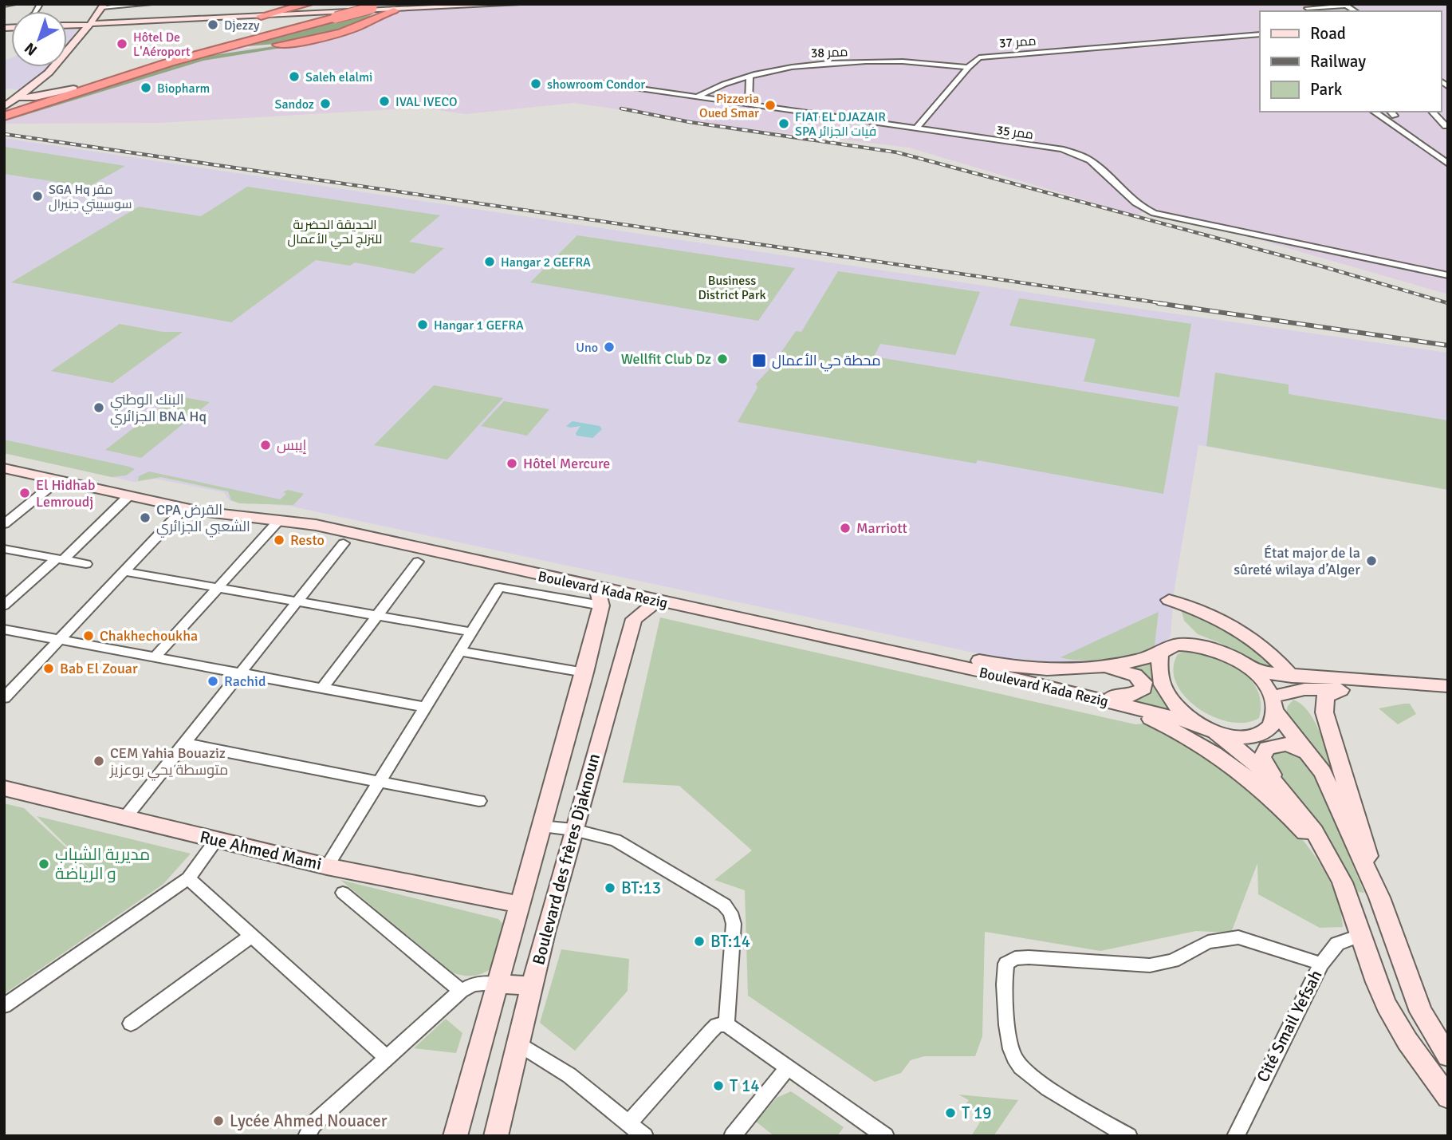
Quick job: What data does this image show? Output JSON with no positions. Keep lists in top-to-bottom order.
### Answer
{
  "streets": {
    "main road": ["Boulevard Kada Rezig", "Rue Ahmed Mami", "Boulevard des frères Djaknoun"],
    "street": [
      "ممر 37",
      "ممر 38",
      "ممر 35",
      "Cité Smail Yefsah"
    ]
  },
  "crossings": [
    ["ممر 37", "ممر 38"],
    ["ممر 37", "ممر 35"],
    ["ممر 38", "ممر 35"],
    ["Boulevard Kada Rezig", "Boulevard des frères Djaknoun"]
  ],
  "parks": ["الحديقة الحضرية للتزلج لحي الأعمال", "Business District Park"],
  "places": {
    "other": [
      "Djezzy",
      "Hôtel De L'Aéroport",
      "Saleh elalmi",
      "showroom Condor",
      "Biopharm",
      "IVAL IVECO",
      "Sandoz",
      "Pizzeria Oued Smar",
      "FIAT EL DJAZAIR SPA فيات الجزائر",
      "SGA Hq مقر سوسييتي جنيرال",
      "Hangar 2 GEFRA",
      "Hangar 1 GEFRA",
      "Uno",
      "Wellfit Club Dz",
      "البنك الوطني الجزائري BNA Hq",
      "إيبس",
      "Hôtel Mercure",
      "El Hidhab Lemroudj",
      "CPA القرض الشعبي الجزائري",
      "Marriott",
      "Resto",
      "État major de la sûreté wilaya d’Alger",
      "Chakhechoukha",
      "Bab El Zouar",
      "Rachid",
      "CEM Yahia Bouaziz متوسطة يحي بوعزيز",
      "مديرية الشباب و الرياضة",
      "BT:13",
      "BT:14",
      "T 14",
      "T 19",
      "Lycée Ahmed Nouacer"
    ],
    "transit": ["محطة حي الأعمال"]
  },
  "legend": ["Road", "Railway", "Park"],
  "north": "bottom left"
}
